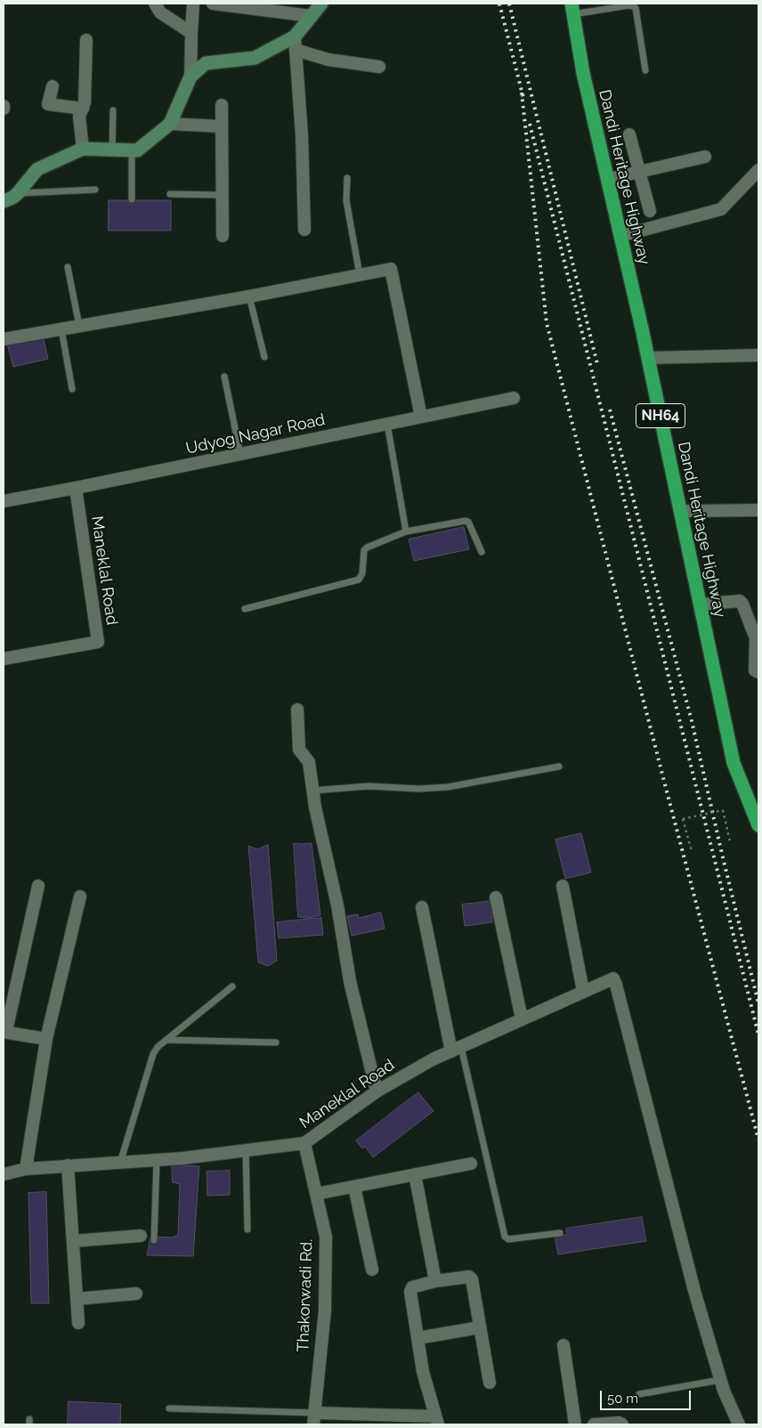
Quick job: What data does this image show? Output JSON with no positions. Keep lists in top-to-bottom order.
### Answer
{
  "streets": {
    "highway": ["Dandi Heritage Highway", "NH64"],
    "street": ["Udyog Nagar Road", "Maneklal Road", "Thakorwadi Rd."]
  },
  "crossings": [
    ["Udyog Nagar Road", "Maneklal Road"],
    ["Maneklal Road", "Thakorwadi Rd."]
  ],
  "scale_bar": "50 m"
}
